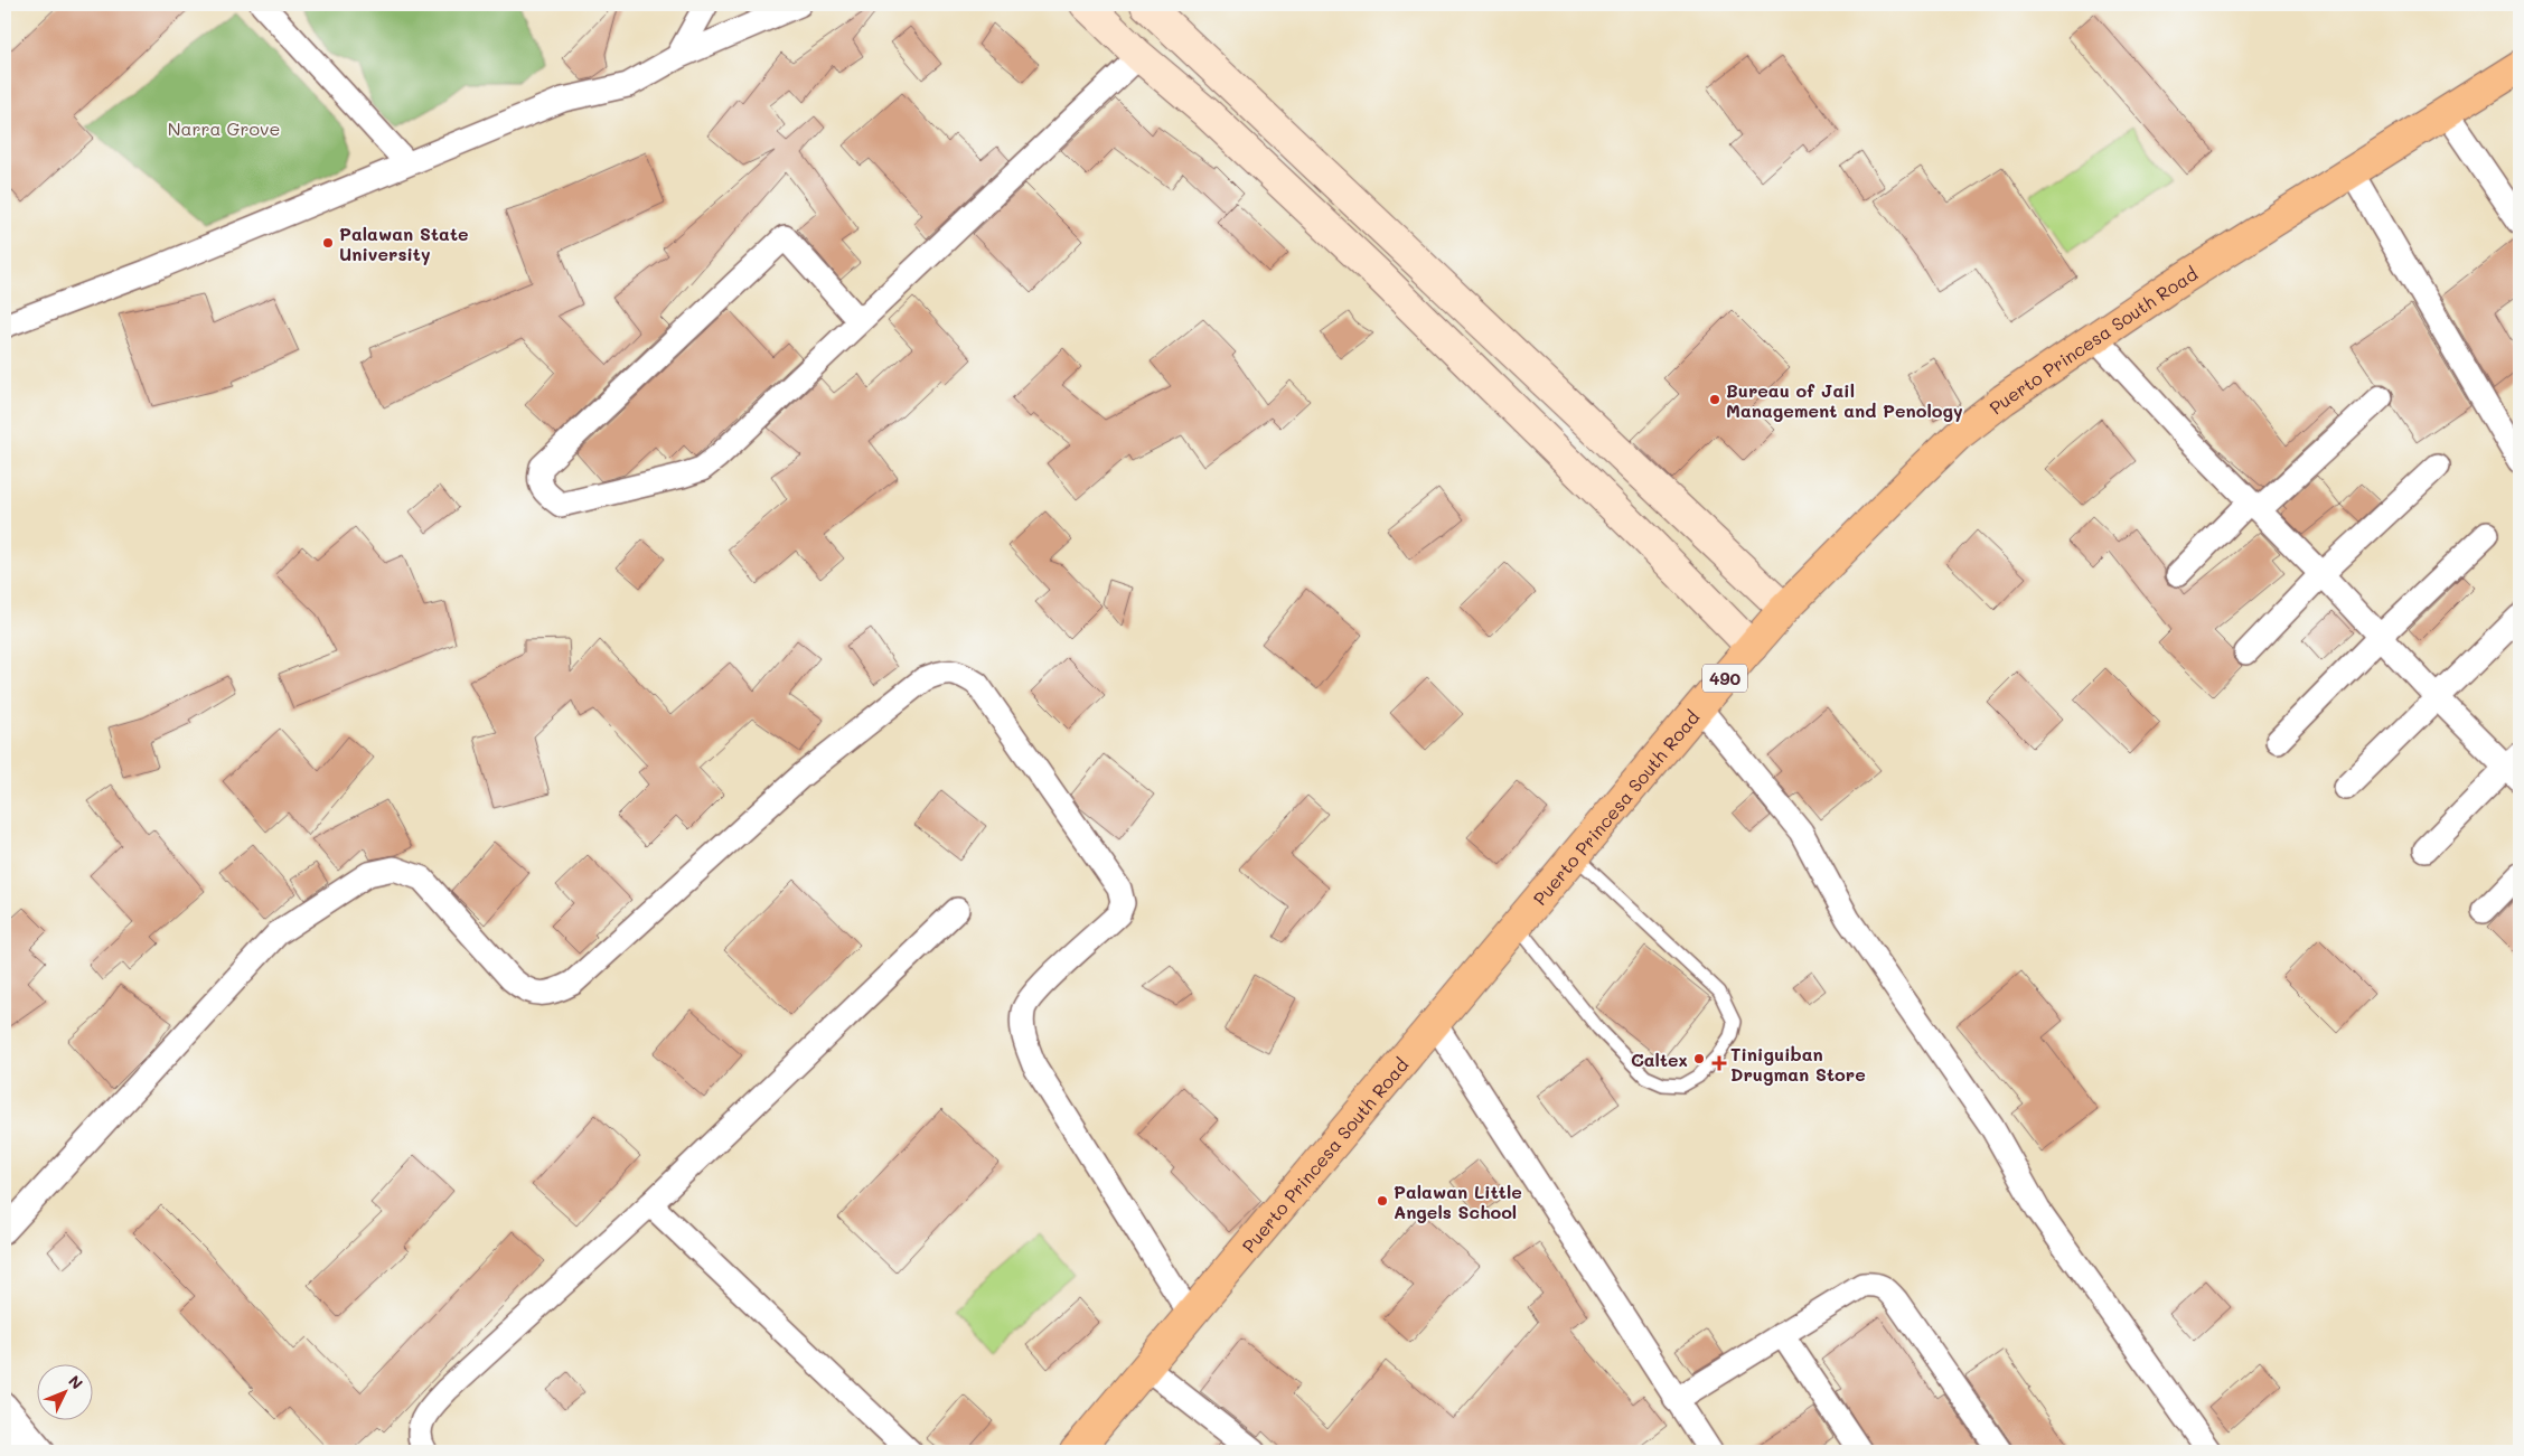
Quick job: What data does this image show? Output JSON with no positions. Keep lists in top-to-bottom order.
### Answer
{
  "streets": {
    "main road": ["Puerto Princesa South Road", "490"]
  },
  "parks": ["Narra Grove"],
  "places": {
    "other": [
      "Palawan State University",
      "Bureau of Jail Management and Penology",
      "Caltex",
      "Palawan Little Angels School"
    ],
    "health": ["Tiniguiban Drugman Store"]
  },
  "north": "top right"
}
